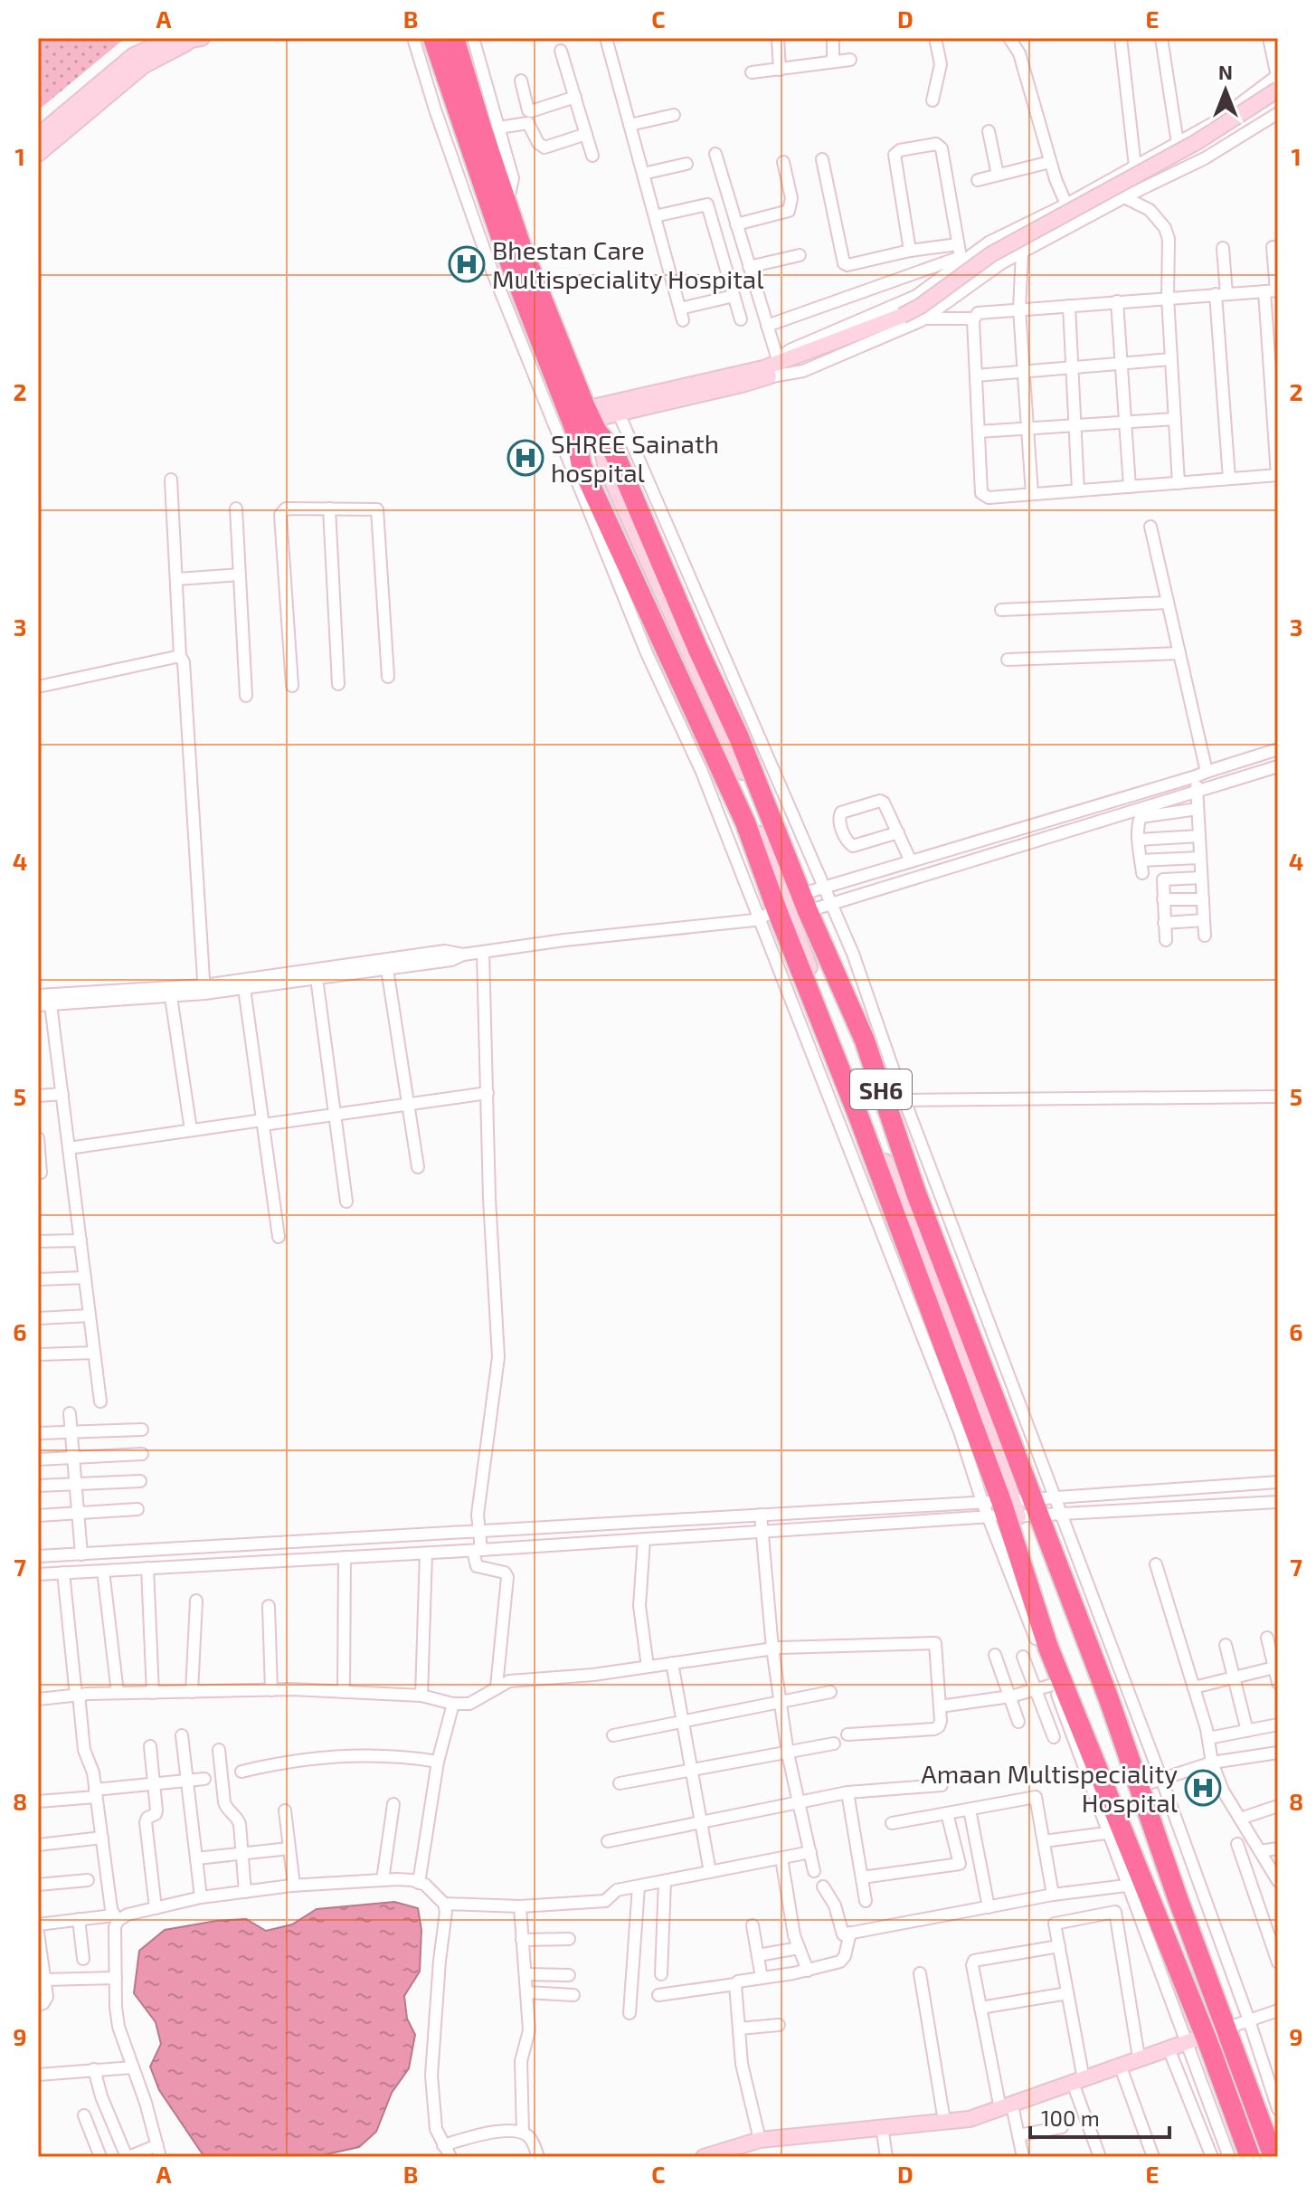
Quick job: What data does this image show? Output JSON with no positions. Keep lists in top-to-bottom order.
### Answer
{
  "streets": {
    "highway": ["SH6"]
  },
  "places": {
    "hospital": ["Bhestan Care Multispeciality Hospital", "SHREE Sainath hospital", "Amaan Multispeciality Hospital"]
  },
  "scale_bar": "100 m",
  "north": "top",
  "grid": {
    "columns": [
      "A",
      "B",
      "C",
      "D",
      "E"
    ],
    "rows": [
      "1",
      "2",
      "3",
      "4",
      "5",
      "6",
      "7",
      "8",
      "9"
    ]
  }
}
